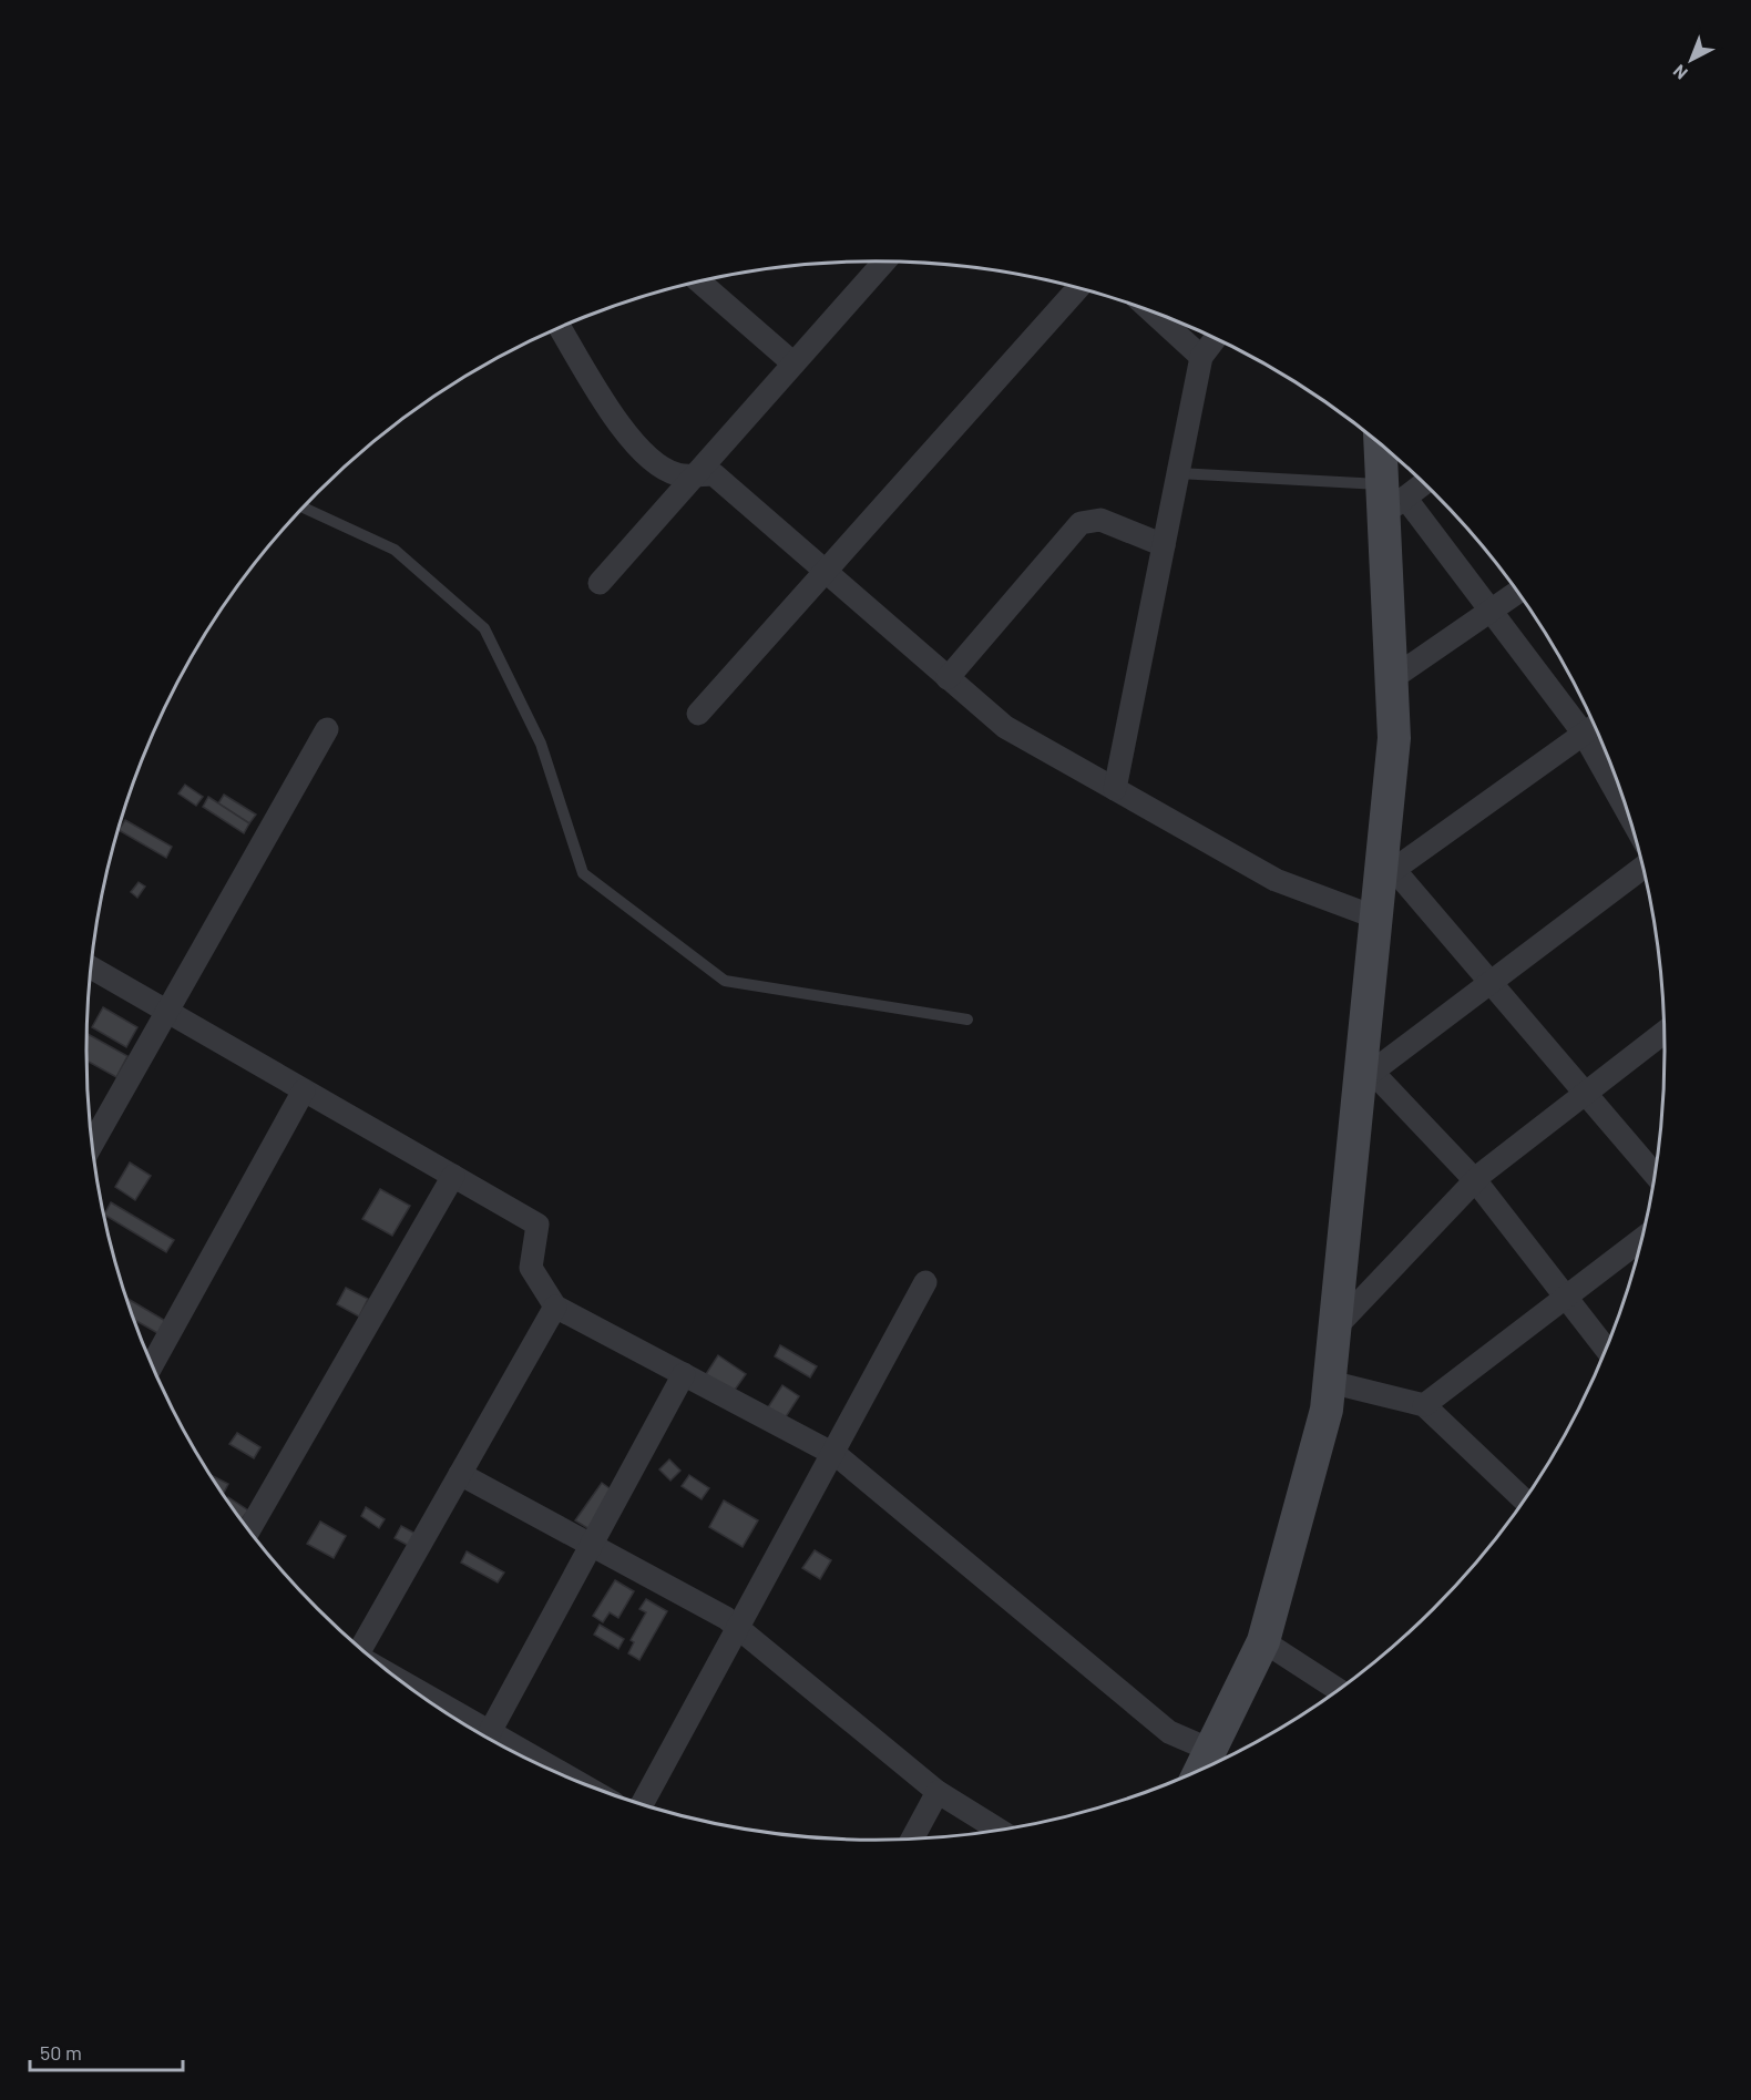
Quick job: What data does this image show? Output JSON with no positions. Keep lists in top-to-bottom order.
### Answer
{
  "scale_bar": "50 m",
  "north": "bottom left"
}
